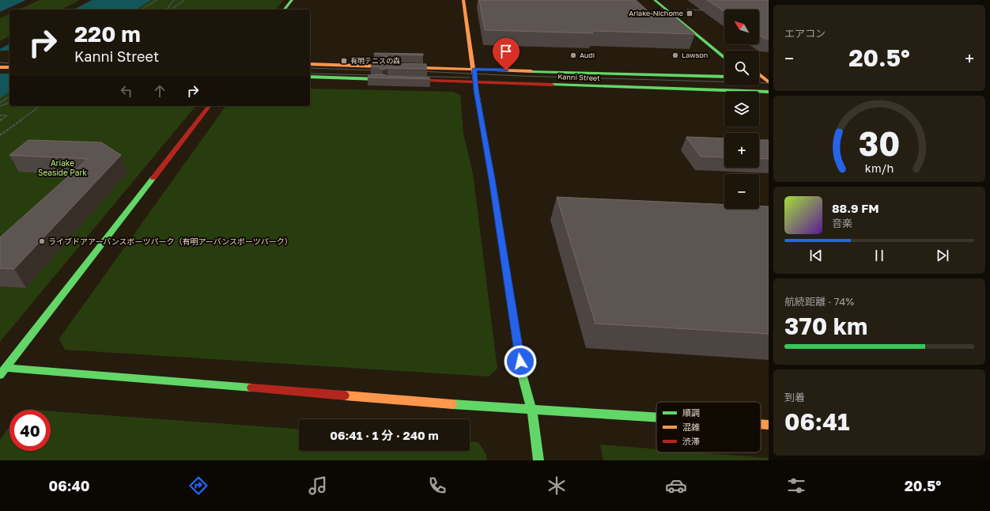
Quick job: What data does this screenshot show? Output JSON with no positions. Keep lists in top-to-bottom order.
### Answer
{
  "streets": {
    "street": ["Kanni Street"]
  },
  "parks": ["Ariake Seaside Park"],
  "places": {
    "transit": ["Ariake-Nichome", "有明テニスの森"],
    "other": ["Audi", "Lawson", "ライブドアアーバンスポーツパーク（有明アーバンスポーツパーク）"]
  },
  "legend": ["順調", "混雑", "渋滞"],
  "north": "top left",
  "page": {
    "tile": [
      "エアコン",
      ["航続距離 · 74%", "370 km"],
      ["到着", "06:41"]
    ],
    "map_buttons": ["+", "−"],
    "turn": ["220 m", "Kanni Street"],
    "heat": ["−", "20.5°", "+"],
    "song": ["88.9 FM", "音楽"],
    "limit": "40",
    "trip": "06:41 · 1 分 · 240 m",
    "tabs": ["06:40", "20.5°"],
    "gauge": ["30", "km/h"]
  }
}
